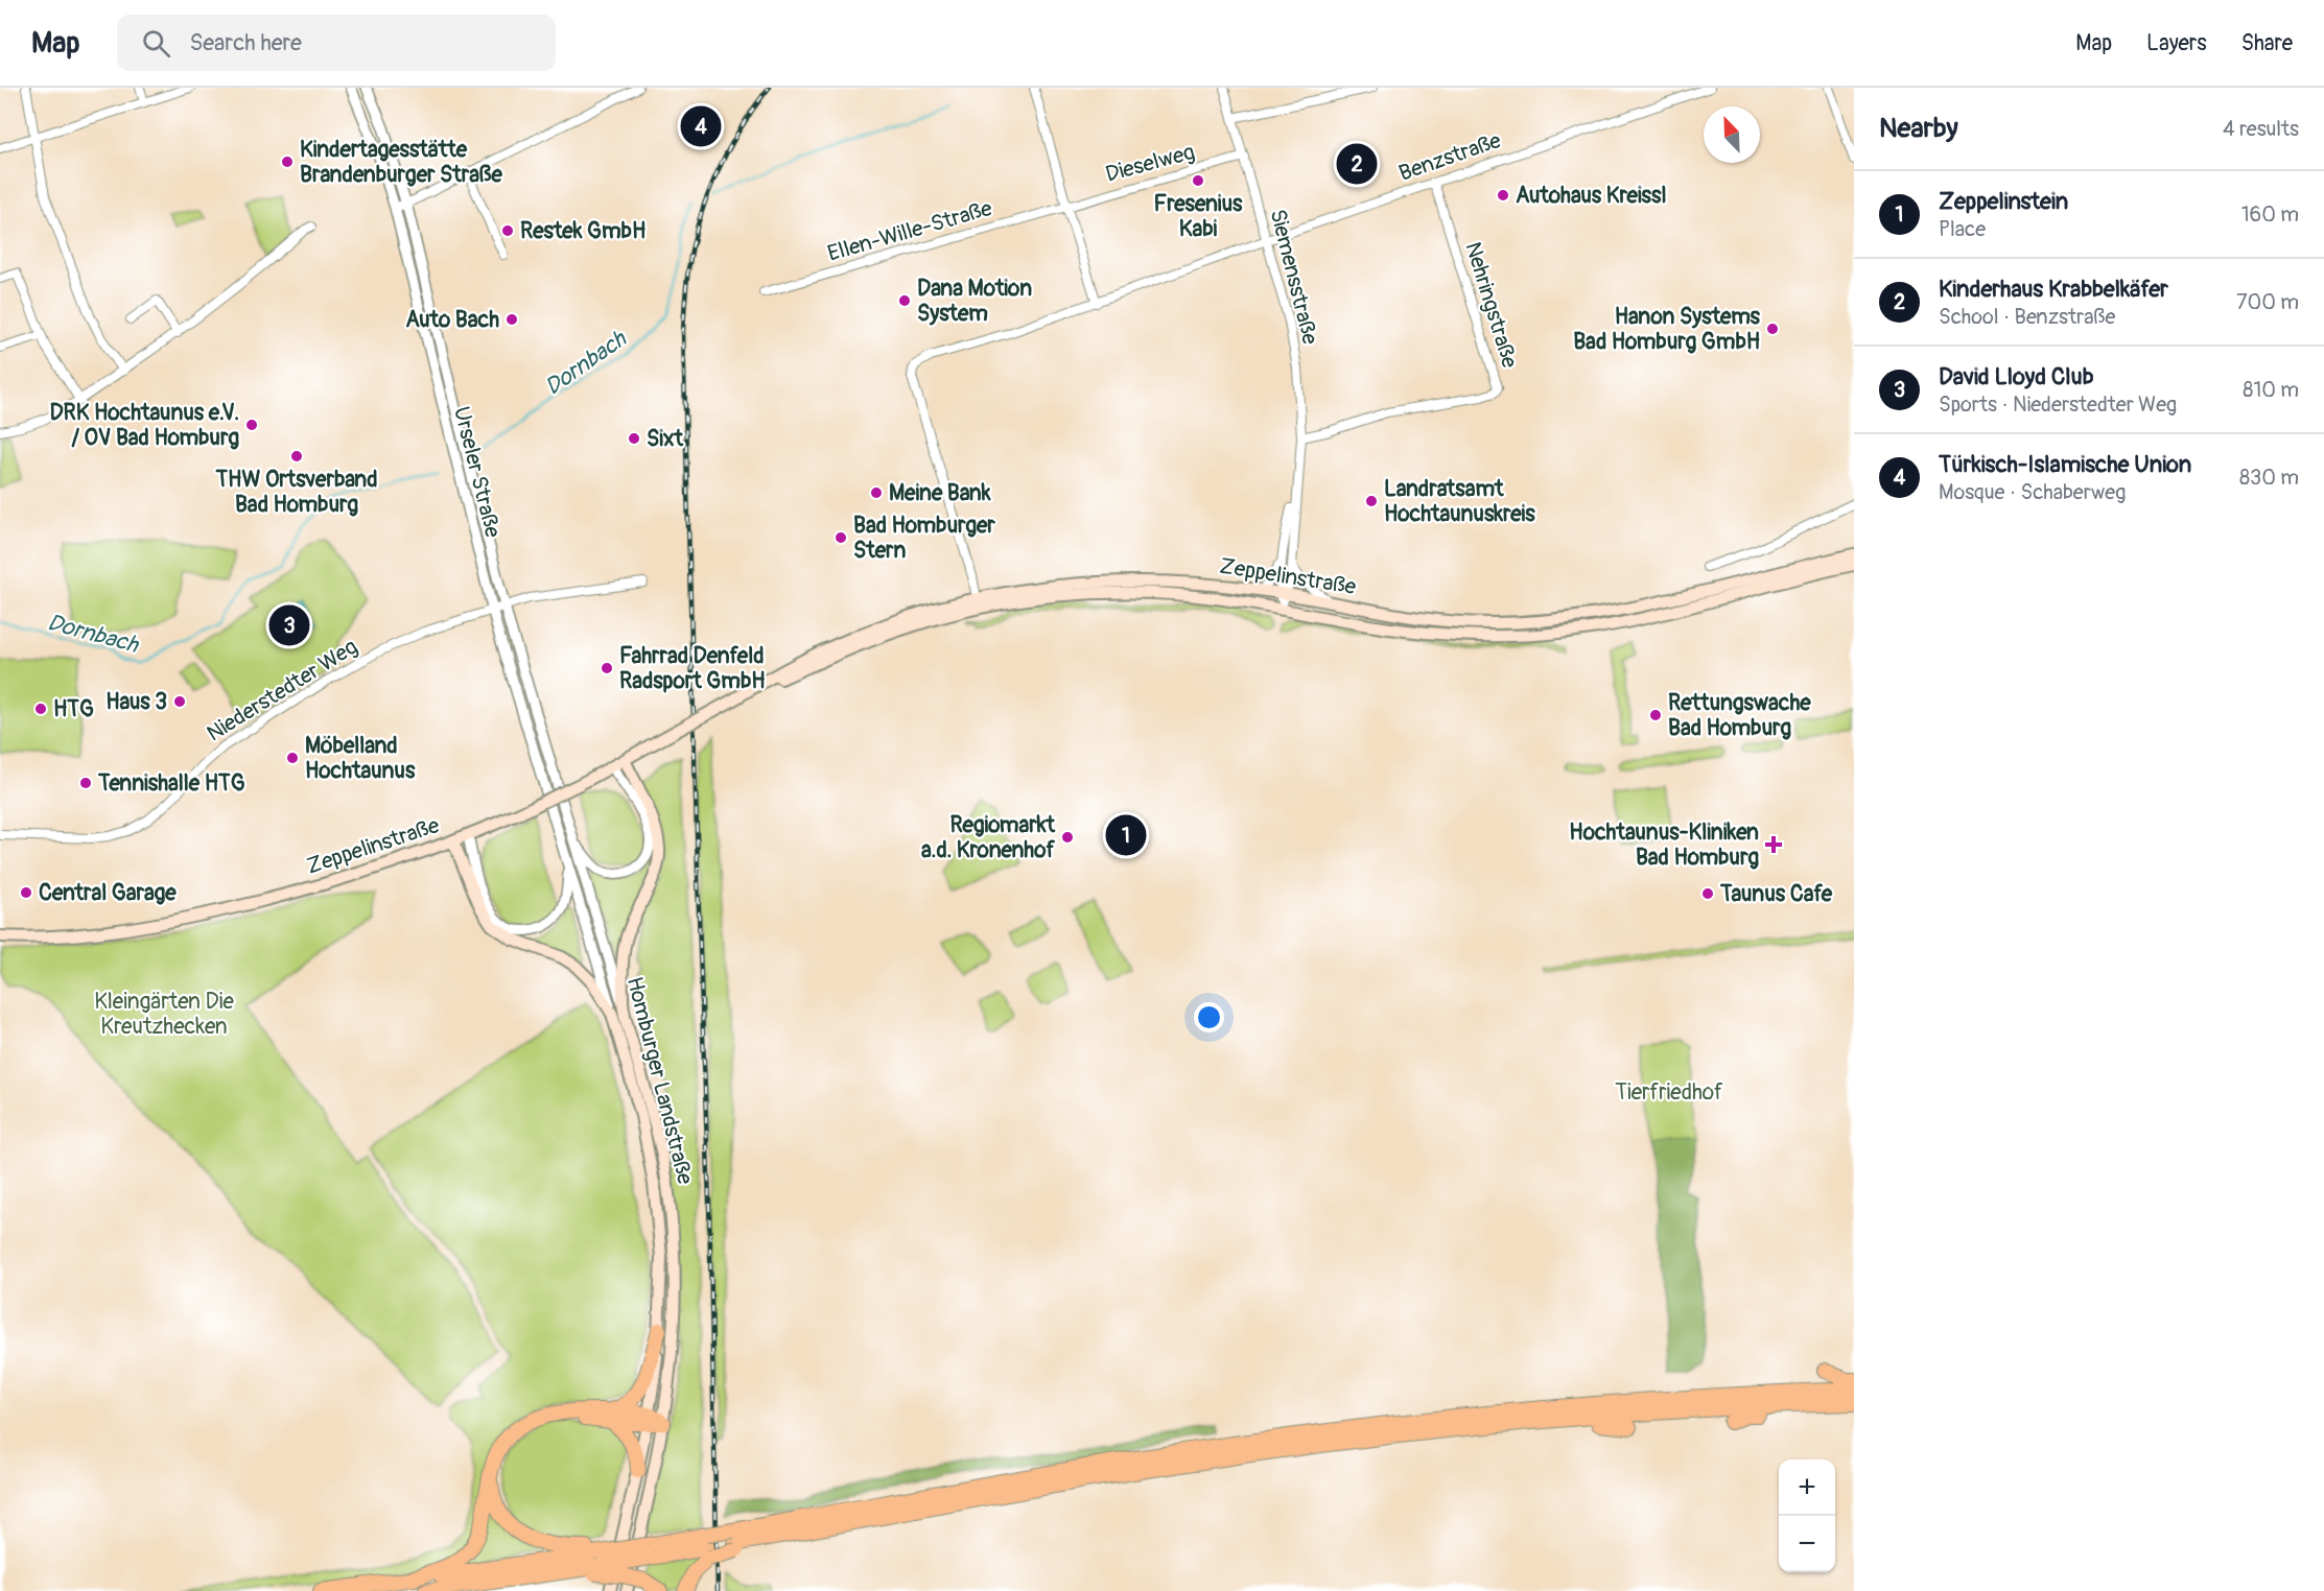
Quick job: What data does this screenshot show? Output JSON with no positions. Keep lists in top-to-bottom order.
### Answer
{
  "streets": {
    "main road": ["Zeppelinstraße", "Homburger Landstraße"],
    "street": [
      "Benzstraße",
      "Dieselweg",
      "Ellen-Wille-Straße",
      "Siemensstraße",
      "Nehringstraße",
      "Urseler Straße",
      "Niederstedter Weg"
    ]
  },
  "crossings": [
    ["Benzstraße", "Siemensstraße"],
    ["Benzstraße", "Nehringstraße"],
    ["Benzstraße", "Zeppelinstraße"],
    ["Dieselweg", "Ellen-Wille-Straße"],
    ["Dieselweg", "Siemensstraße"],
    ["Siemensstraße", "Nehringstraße"],
    ["Siemensstraße", "Zeppelinstraße"],
    ["Urseler Straße", "Niederstedter Weg"],
    ["Urseler Straße", "Homburger Landstraße"]
  ],
  "water": ["Dornbach"],
  "parks": ["Kleingärten Die Kreutzhecken", "Tierfriedhof"],
  "places": {
    "other": [
      "Kindertagesstätte Brandenburger Straße",
      "Fresenius Kabi",
      "Autohaus Kreissl",
      "Restek GmbH",
      "Dana Motion System",
      "Auto Bach",
      "Hanon Systems Bad Homburg GmbH",
      "DRK Hochtaunus e.V. / OV Bad Homburg",
      "Sixt",
      "THW Ortsverband Bad Homburg",
      "Meine Bank",
      "Landratsamt Hochtaunuskreis",
      "Bad Homburger Stern",
      "Fahrrad Denfeld Radsport GmbH",
      "Haus 3",
      "HTG",
      "Rettungswache Bad Homburg",
      "Möbelland Hochtaunus",
      "Tennishalle HTG",
      "Regiomarkt a.d. Kronenhof",
      "Central Garage",
      "Taunus Cafe"
    ],
    "health": ["Hochtaunus-Kliniken Bad Homburg"]
  },
  "north": "top left",
  "page": {
    "header": "Map",
    "search": "Search here",
    "nav": ["Map", "Layers", "Share"],
    "heading": ["Nearby", "4 results"],
    "pins": [
      "4",
      "2",
      "3",
      "1"
    ],
    "list": [
      {
        "mark": "1",
        "name": "Zeppelinstein",
        "note": "Place",
        "value": "160 m"
      },
      {
        "mark": "2",
        "name": "Kinderhaus Krabbelkäfer",
        "note": "School · Benzstraße",
        "value": "700 m"
      },
      {
        "mark": "3",
        "name": "David Lloyd Club",
        "note": "Sports · Niederstedter Weg",
        "value": "810 m"
      },
      {
        "mark": "4",
        "name": "Türkisch-Islamische Union",
        "note": "Mosque · Schaberweg",
        "value": "830 m"
      }
    ],
    "map_buttons": ["+", "−"]
  }
}
